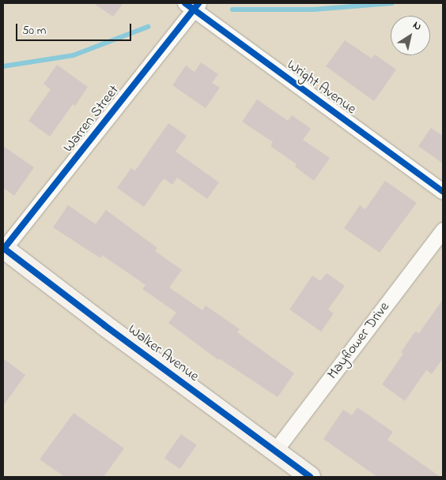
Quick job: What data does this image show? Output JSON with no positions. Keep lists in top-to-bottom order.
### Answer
{
  "streets": {
    "street": [
      "Wright Avenue",
      "Warren Street",
      "Mayflower Drive",
      "Walker Avenue"
    ]
  },
  "crossings": [
    ["Wright Avenue", "Warren Street"],
    ["Warren Street", "Walker Avenue"],
    ["Mayflower Drive", "Walker Avenue"]
  ],
  "scale_bar": "50 m",
  "north": "top right"
}
